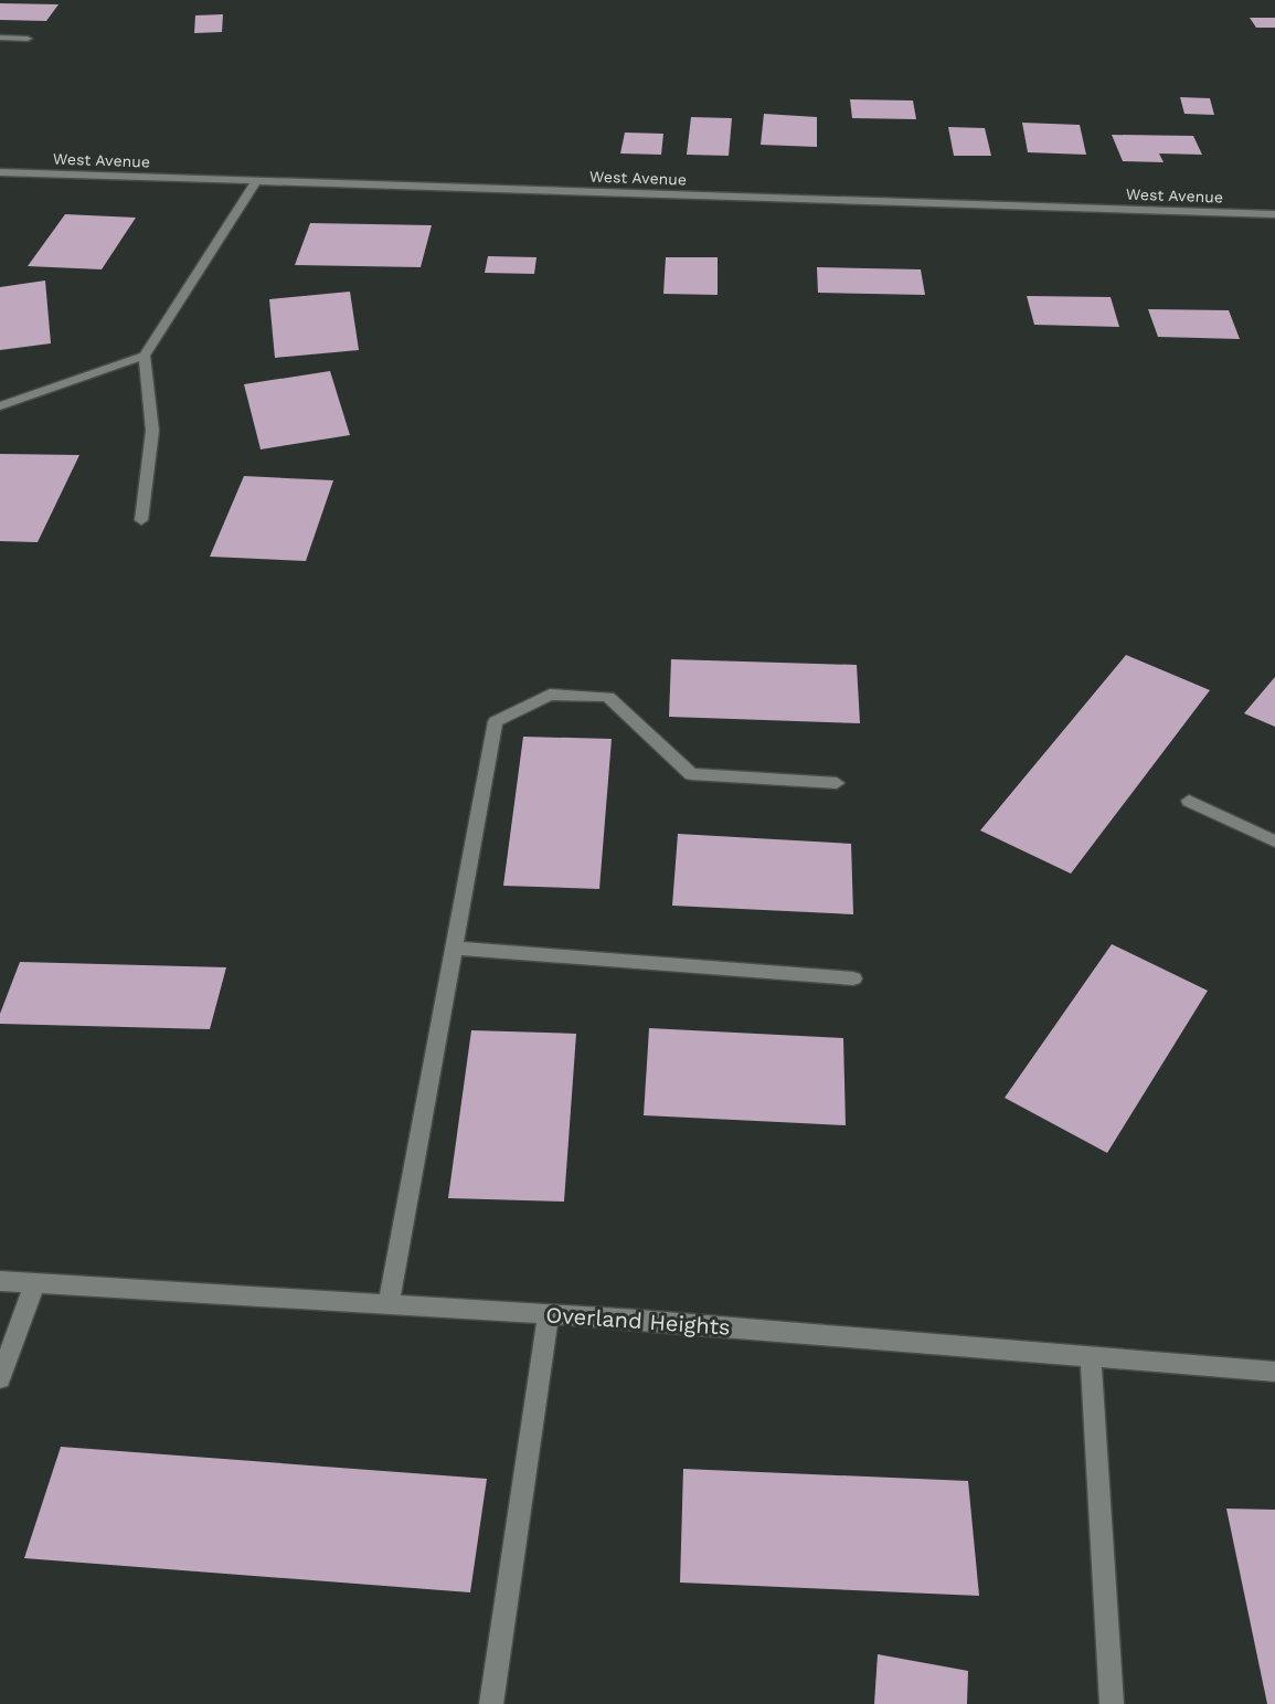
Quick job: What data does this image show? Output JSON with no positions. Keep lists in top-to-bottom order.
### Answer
{
  "streets": {
    "street": ["West Avenue", "Overland Heights"]
  }
}
